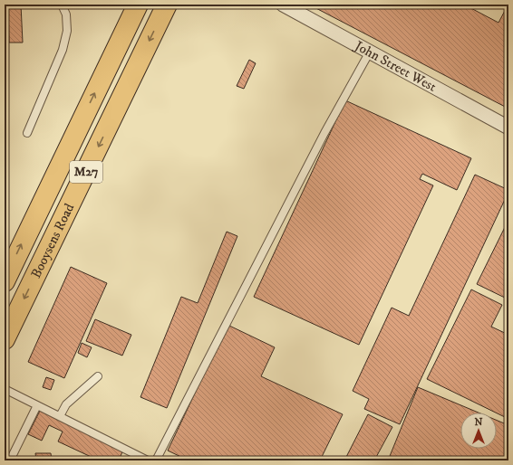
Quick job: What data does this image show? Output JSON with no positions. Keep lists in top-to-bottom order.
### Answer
{
  "streets": {
    "main road": ["M27", "Booysens Road"],
    "street": ["John Street West"]
  },
  "north": "top"
}
